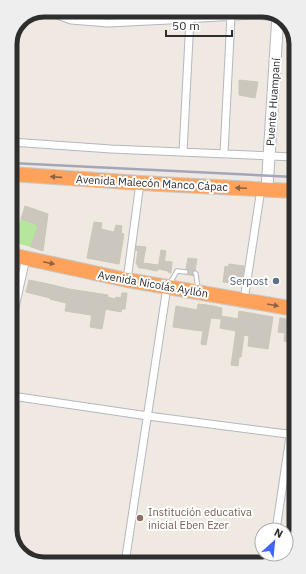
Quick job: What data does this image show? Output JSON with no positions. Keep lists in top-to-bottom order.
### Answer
{
  "streets": {
    "highway": ["Avenida Malecón Manco Cápac", "Avenida Nicolás Ayllón"],
    "street": ["Puente Huampaní"]
  },
  "crossings": [
    ["Puente Huampaní", "Avenida Malecón Manco Cápac"]
  ],
  "one_way": ["Avenida Malecón Manco Cápac", "Avenida Nicolás Ayllón"],
  "places": ["Serpost", "Institución educativa inicial Eben Ezer"],
  "scale_bar": "50 m",
  "north": "top right"
}
